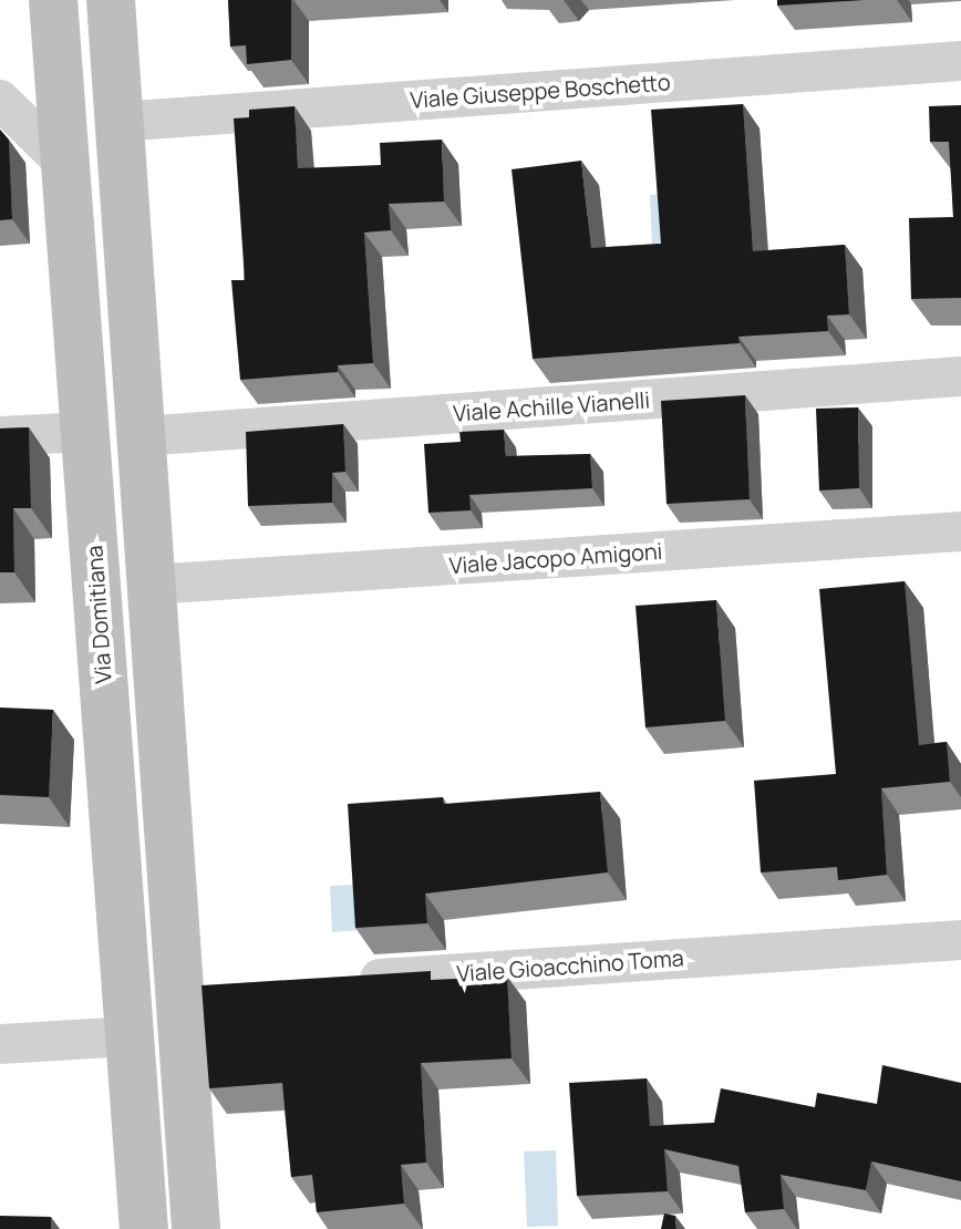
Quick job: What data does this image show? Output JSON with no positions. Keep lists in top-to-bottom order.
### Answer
{
  "streets": {
    "main road": ["Via Domitiana"],
    "street": [
      "Viale Giuseppe Boschetto",
      "Viale Achille Vianelli",
      "Viale Jacopo Amigoni",
      "Viale Gioacchino Toma"
    ]
  }
}
